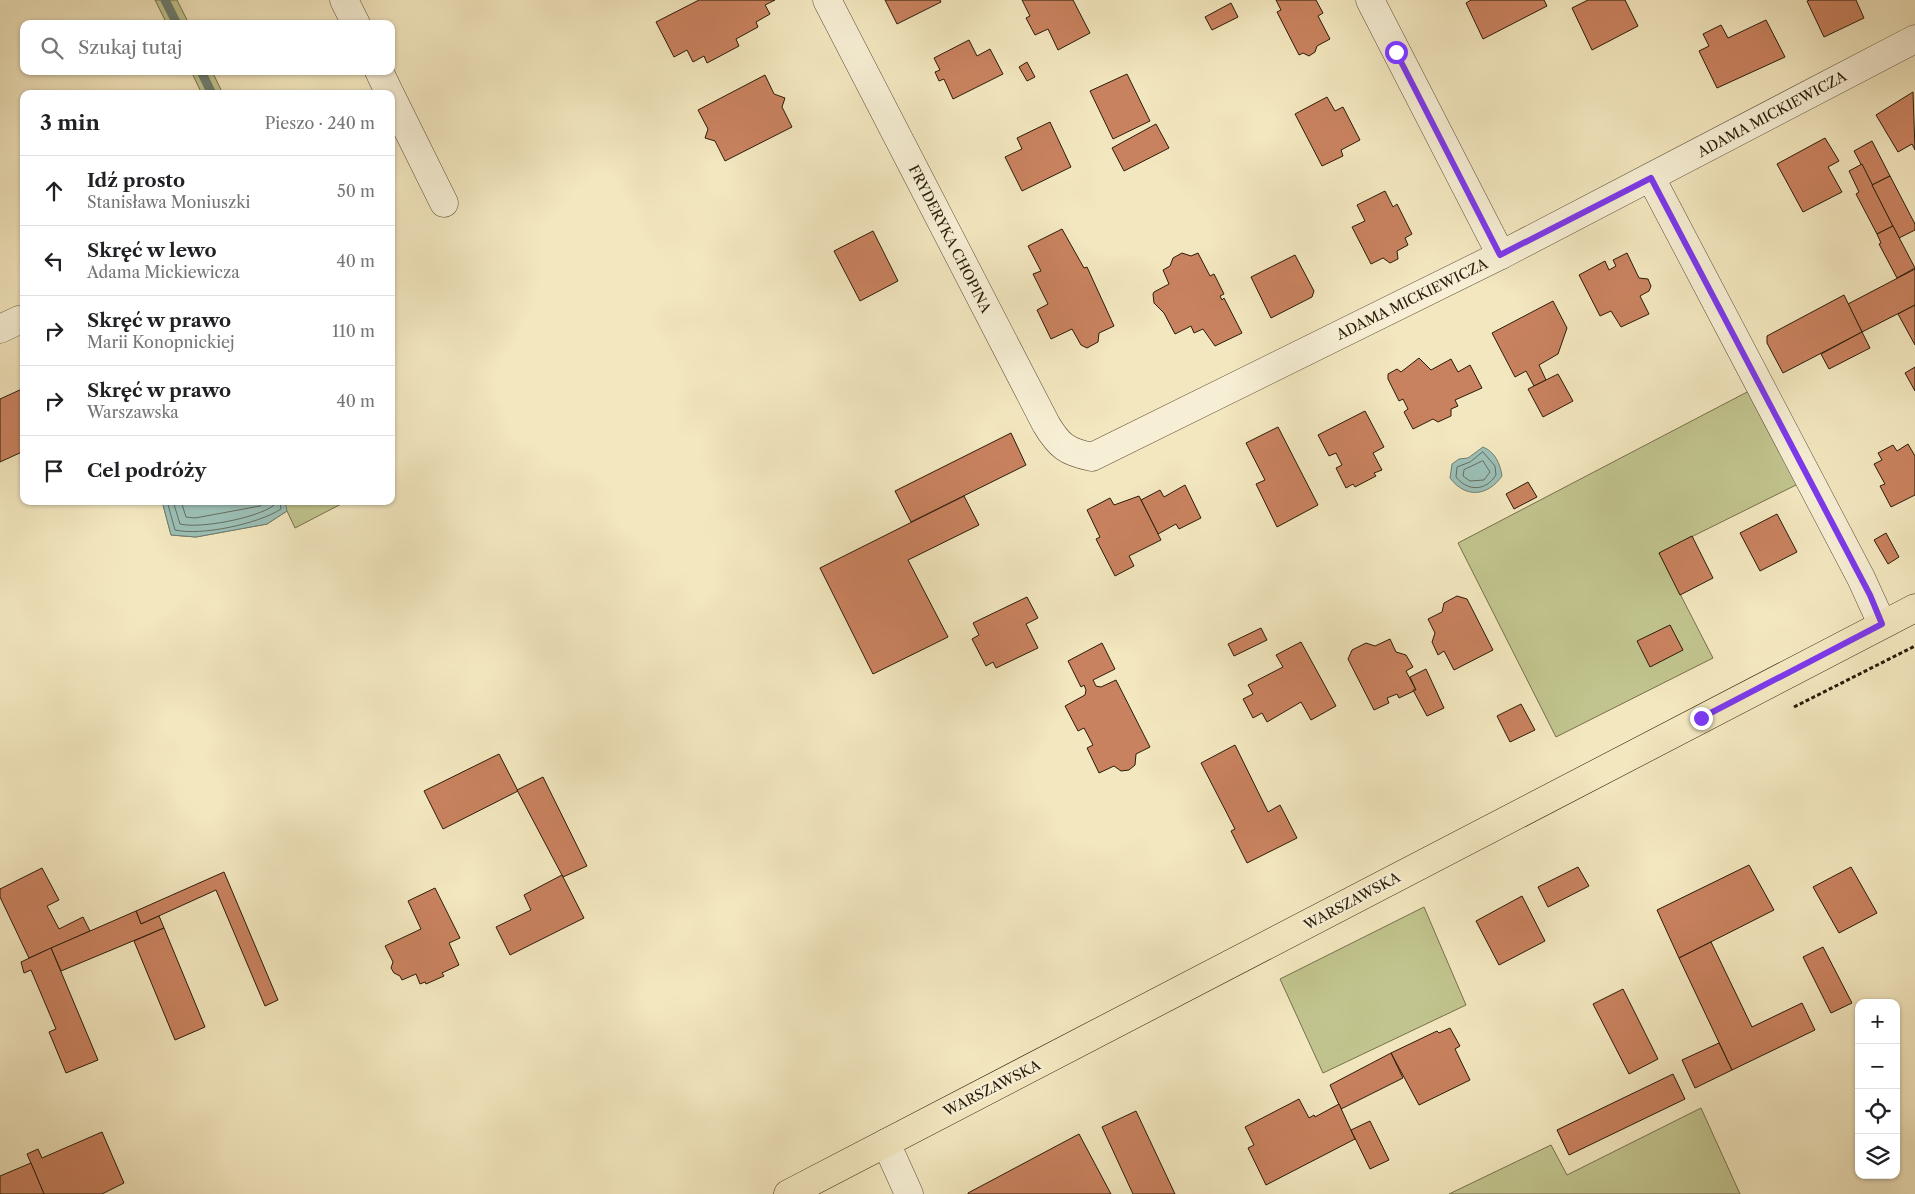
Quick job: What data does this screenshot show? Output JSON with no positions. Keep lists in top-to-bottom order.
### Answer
{
  "streets": {
    "main road": ["WARSZAWSKA"],
    "street": ["ADAMA MICKIEWICZA", "FRYDERYKA CHOPINA"]
  },
  "crossings": [
    ["ADAMA MICKIEWICZA", "FRYDERYKA CHOPINA"]
  ],
  "page": {
    "search": "Szukaj tutaj",
    "heading": ["3 min", "Pieszo · 240 m"],
    "list": [
      ["Idź prosto", "Stanisława Moniuszki", "50 m"],
      ["Skręć w lewo", "Adama Mickiewicza", "40 m"],
      ["Skręć w prawo", "Marii Konopnickiej", "110 m"],
      ["Skręć w prawo", "Warszawska", "40 m"],
      "Cel podróży"
    ],
    "map_buttons": ["+", "−"]
  }
}
